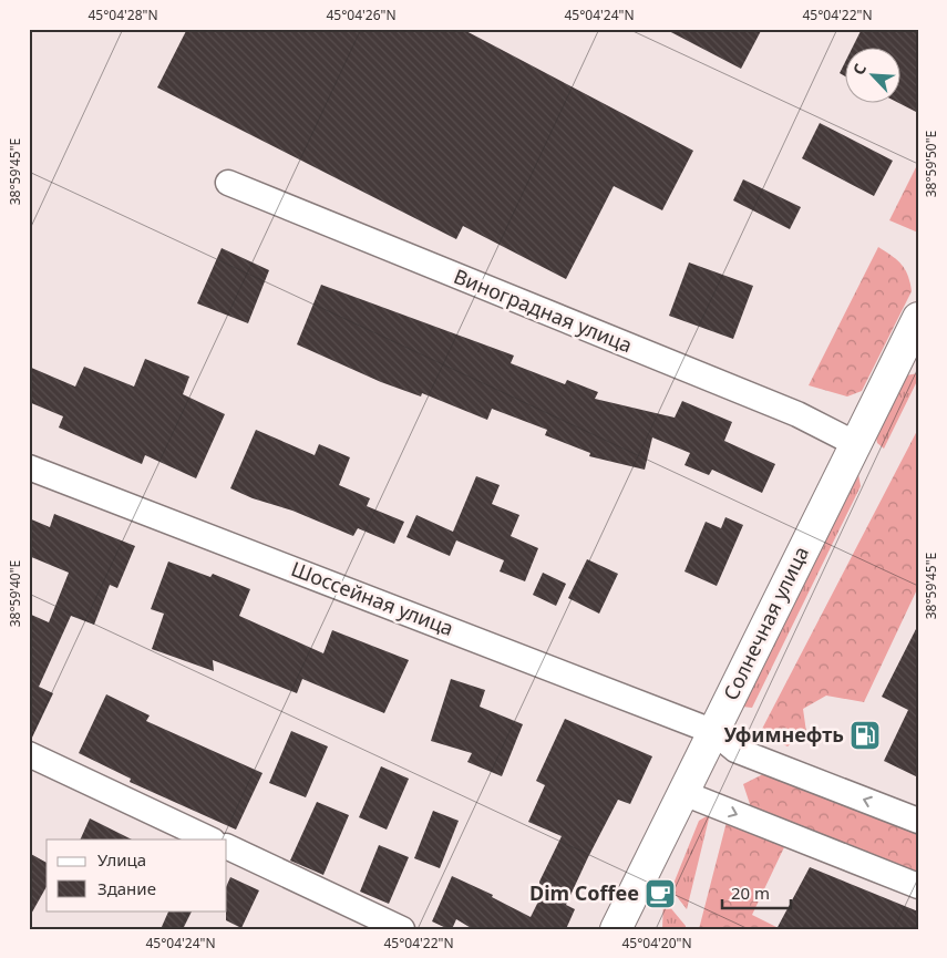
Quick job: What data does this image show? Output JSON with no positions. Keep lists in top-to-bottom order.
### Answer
{
  "streets": {
    "main road": ["Солнечная улица"],
    "street": ["Виноградная улица", "Шоссейная улица"]
  },
  "crossings": [
    ["Виноградная улица", "Солнечная улица"],
    ["Шоссейная улица", "Солнечная улица"]
  ],
  "places": {
    "fuel station": ["Уфимнефть"],
    "cafe": ["Dim Coffee"]
  },
  "legend": ["Улица", "Здание"],
  "scale_bar": "20 m",
  "north": "top left",
  "coordinates": [
    "45°04'28\"N",
    "45°04'26\"N",
    "45°04'24\"N",
    "45°04'22\"N",
    "38°59'50\"E",
    "38°59'45\"E",
    "38°59'40\"E",
    "45°04'20\"N"
  ]
}
